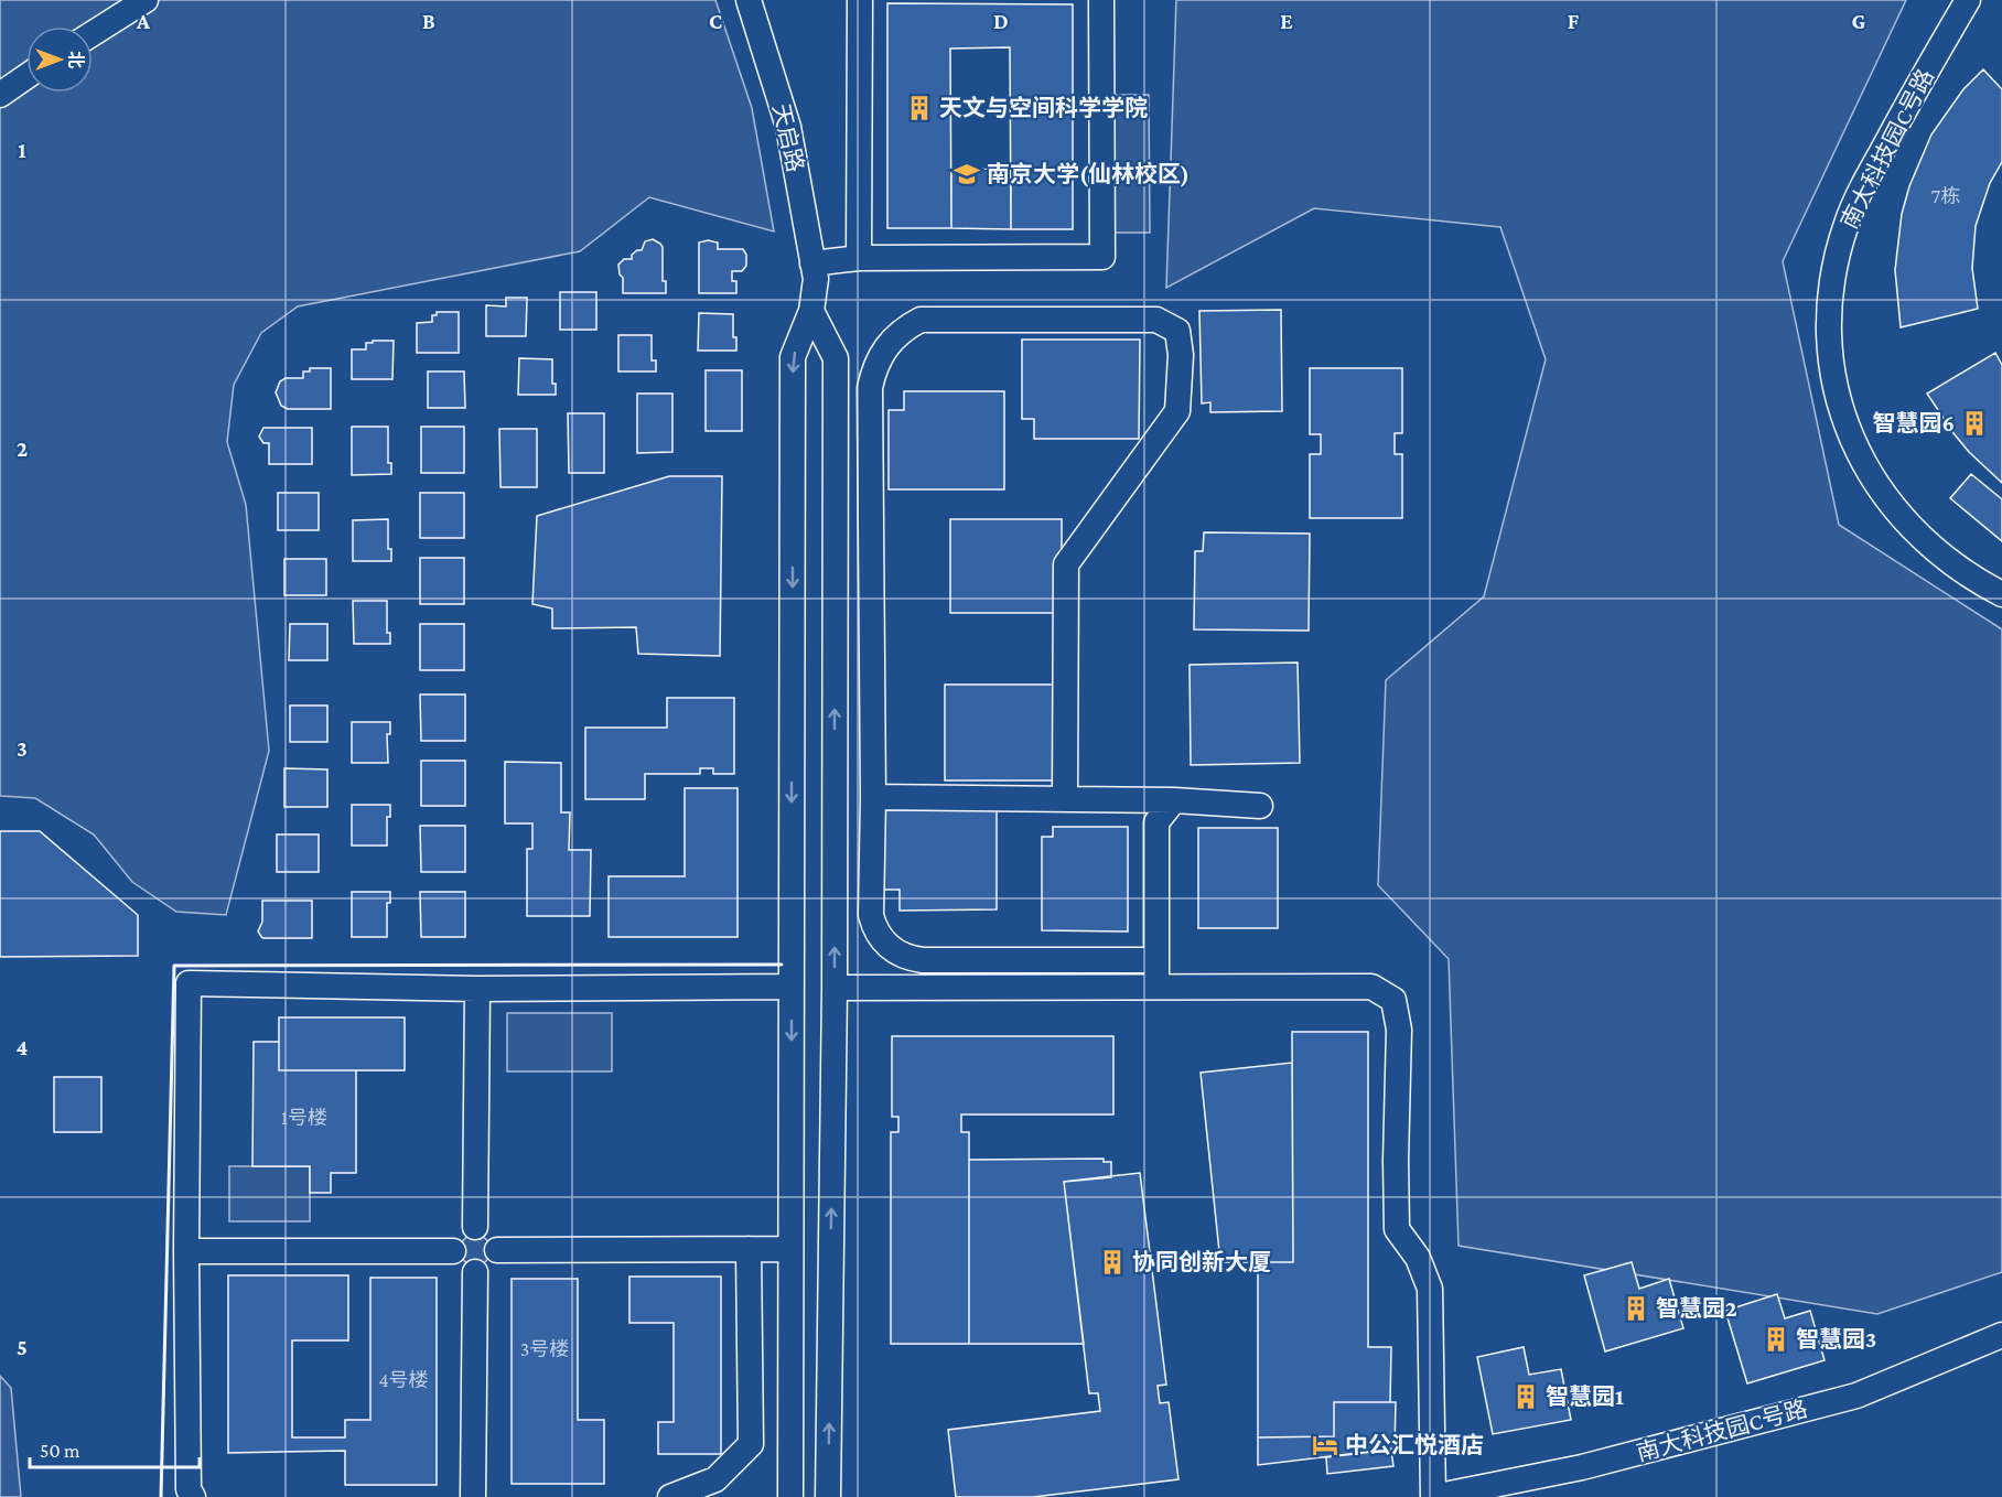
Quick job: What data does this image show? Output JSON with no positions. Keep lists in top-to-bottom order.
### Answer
{
  "streets": {
    "street": ["天启路", "南大科技园C号路"]
  },
  "places": {
    "building": [
      "天文与空间科学学院",
      "智慧园6",
      "协同创新大厦",
      "智慧园2",
      "智慧园3",
      "智慧园1"
    ],
    "school or university": ["南京大学(仙林校区)"],
    "hotel": ["中公汇悦酒店"]
  },
  "house_numbers": [
    "7栋",
    "1号楼",
    "3号楼",
    "4号楼"
  ],
  "scale_bar": "50 m",
  "north": "right",
  "grid": {
    "columns": [
      "A",
      "B",
      "C",
      "D",
      "E",
      "F",
      "G"
    ],
    "rows": [
      "1",
      "2",
      "3",
      "4",
      "5"
    ]
  }
}
